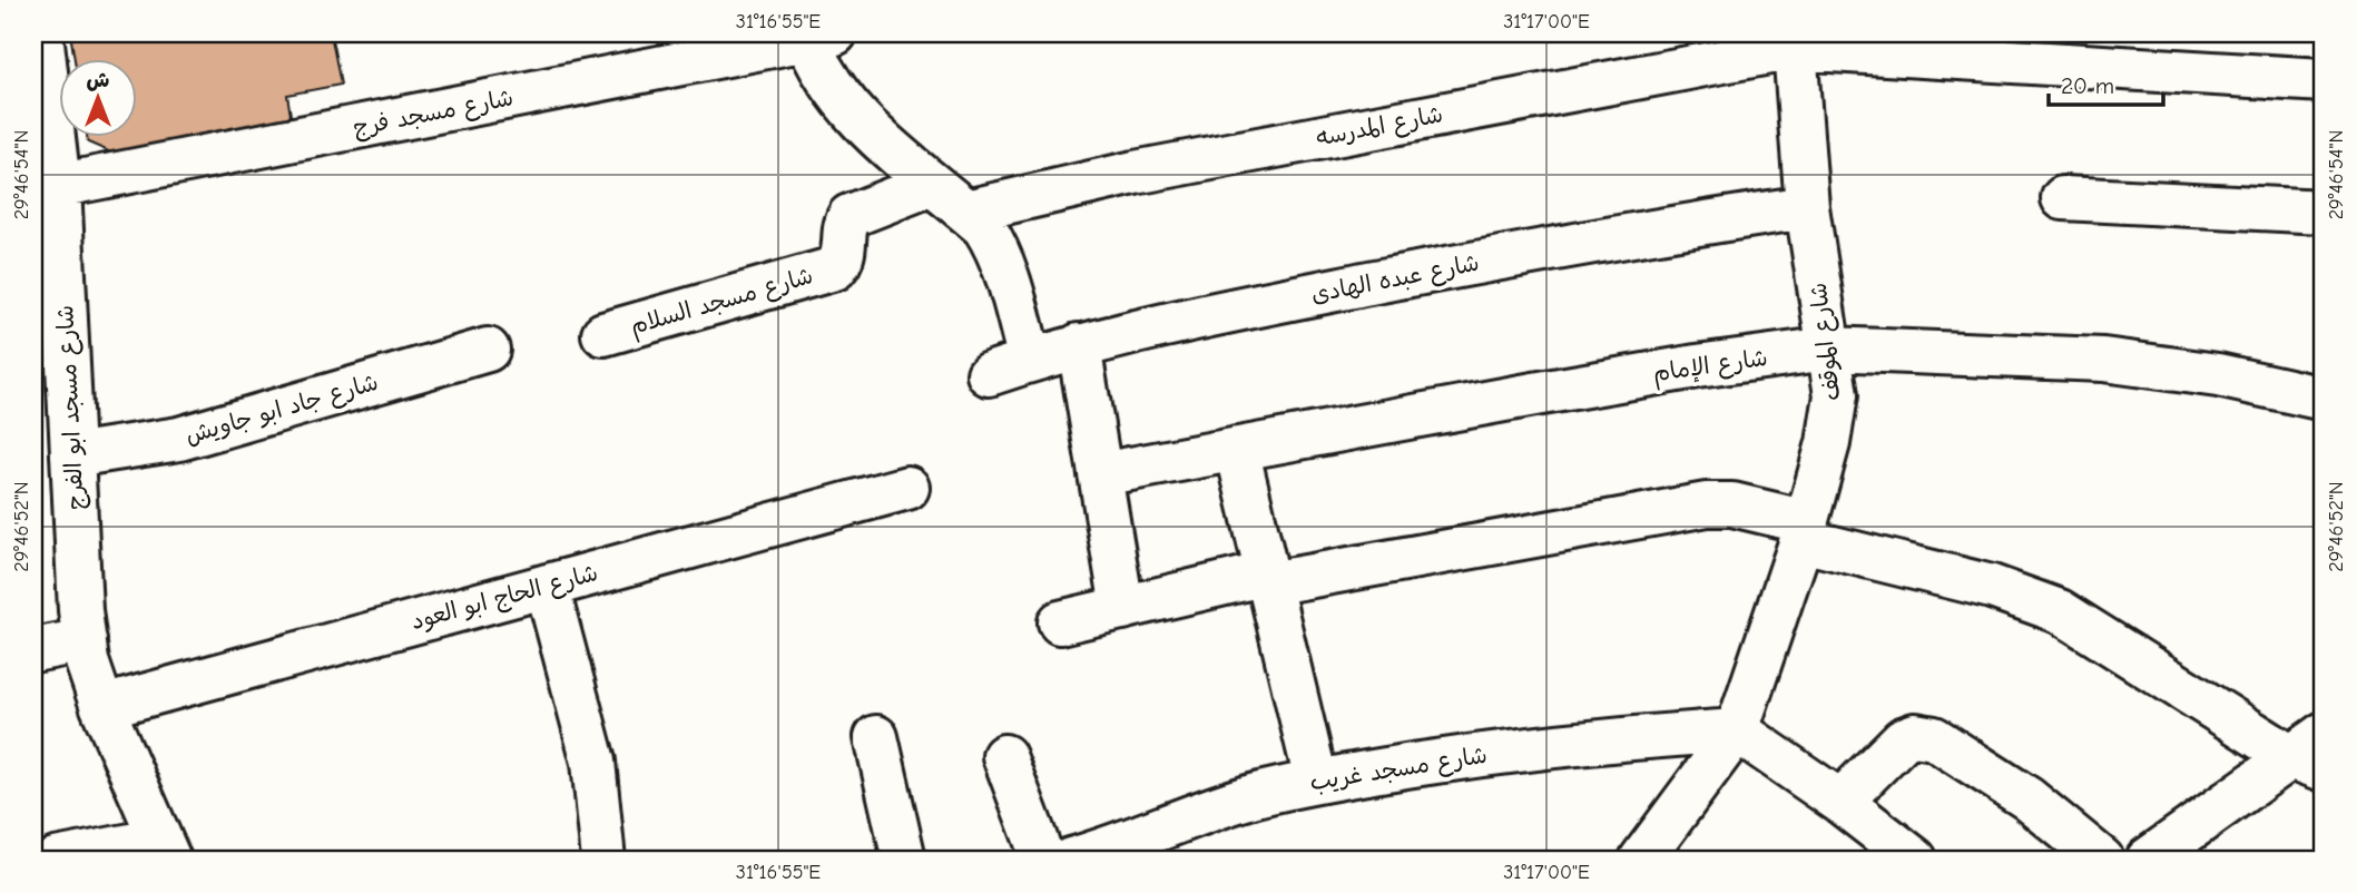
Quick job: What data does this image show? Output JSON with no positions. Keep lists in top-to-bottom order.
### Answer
{
  "streets": {
    "street": [
      "شارع مسجد فرج",
      "شارع المدرسه",
      "شارع عبده الهادى",
      "شارع مسجد السلام",
      "شارع الموقف",
      "شارع الإمام",
      "شارع مسجد ابو الفرج",
      "شارع جاد ابو جاويش",
      "شارع الحاج ابو العود",
      "شارع مسجد غريب"
    ]
  },
  "crossings": [
    ["شارع مسجد فرج", "شارع مسجد ابو الفرج"],
    ["شارع المدرسه", "شارع الموقف"],
    ["شارع عبده الهادى", "شارع الموقف"],
    ["شارع الموقف", "شارع الإمام"],
    ["شارع الموقف", "شارع مسجد غريب"],
    ["شارع مسجد ابو الفرج", "شارع جاد ابو جاويش"],
    ["شارع مسجد ابو الفرج", "شارع الحاج ابو العود"]
  ],
  "scale_bar": "20 m",
  "north": "top",
  "coordinates": [
    "31°16'55\"E",
    "31°17'00\"E",
    "29°46'54\"N",
    "29°46'52\"N"
  ]
}
